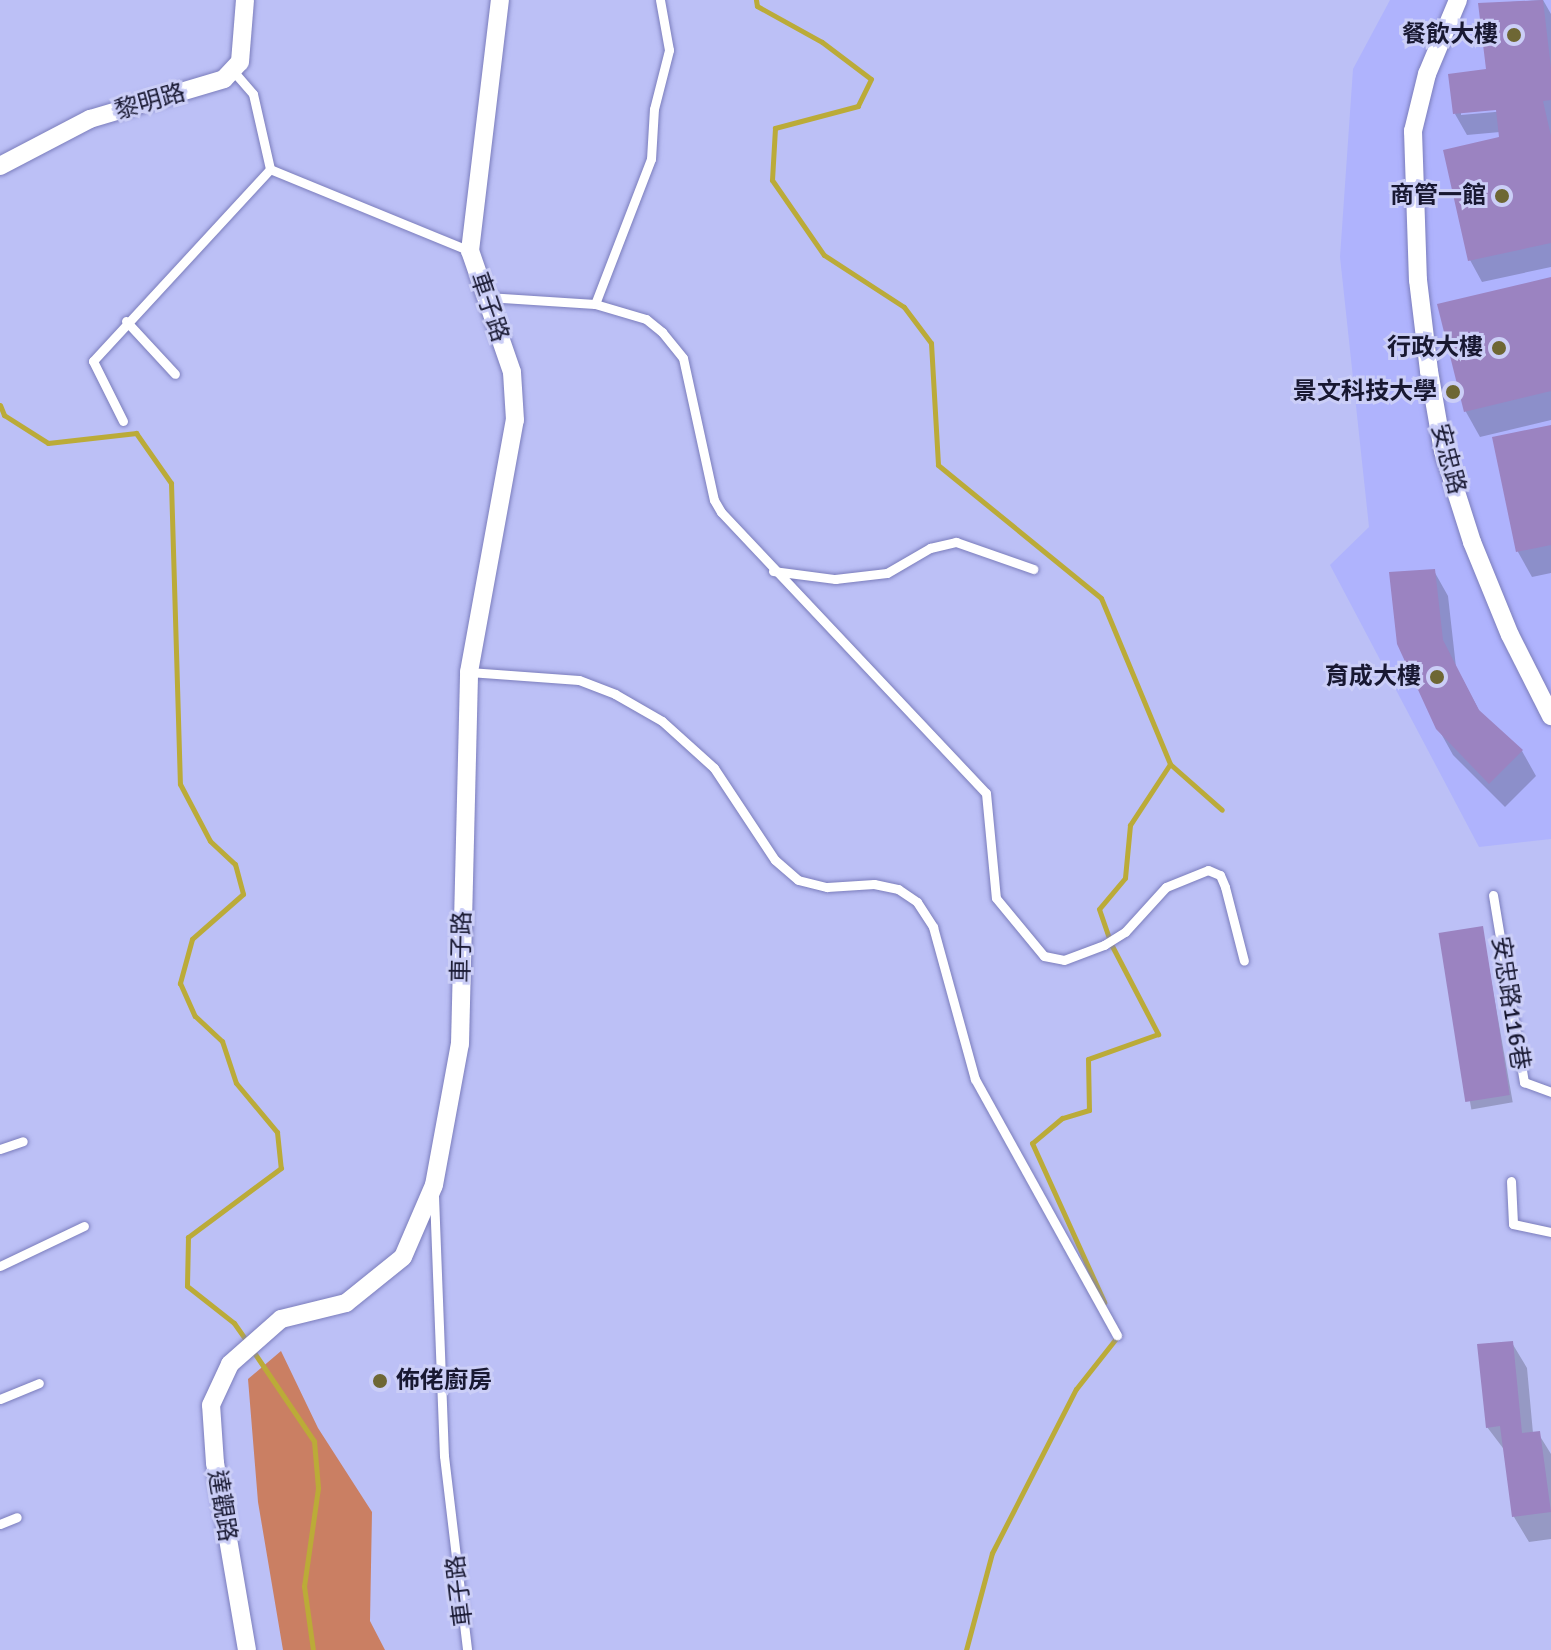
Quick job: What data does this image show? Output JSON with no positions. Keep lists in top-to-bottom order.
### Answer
{
  "streets": {
    "street": [
      "黎明路",
      "車子路",
      "安忠路",
      "達觀路"
    ],
    "lane": ["安忠路116巷"]
  },
  "crossings": [
    ["車子路", "達觀路"]
  ],
  "places": [
    "餐飲大樓",
    "商管一館",
    "行政大樓",
    "景文科技大學",
    "育成大樓",
    "佈佬廚房"
  ]
}
